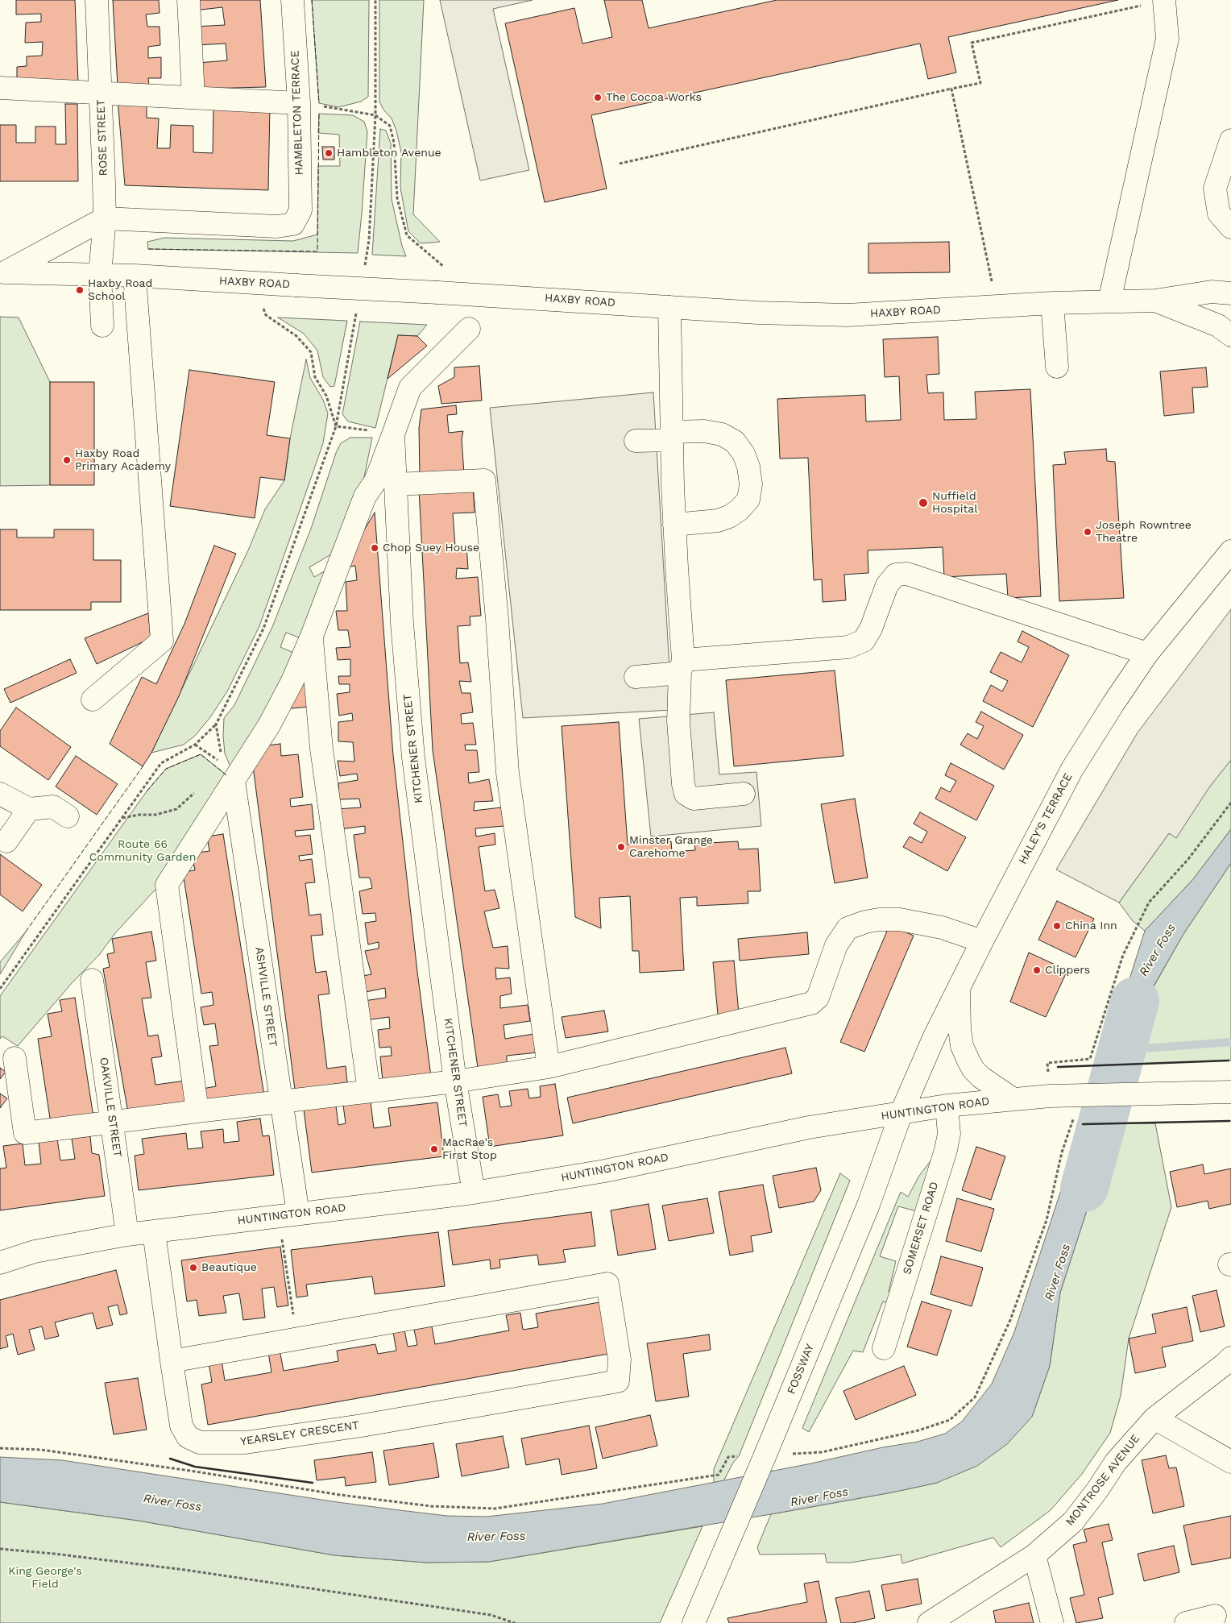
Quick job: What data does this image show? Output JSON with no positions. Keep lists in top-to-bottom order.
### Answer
{
  "streets": {
    "street": [
      "HAMBLETON TERRACE",
      "ROSE STREET",
      "HAXBY ROAD",
      "KITCHENER STREET",
      "HALEY'S TERRACE",
      "ASHVILLE STREET",
      "OAKVILLE STREET",
      "HUNTINGTON ROAD",
      "SOMERSET ROAD",
      "FOSSWAY",
      "YEARSLEY CRESCENT",
      "MONTROSE AVENUE"
    ]
  },
  "crossings": [
    ["HAMBLETON TERRACE", "ROSE STREET"],
    ["HAMBLETON TERRACE", "HAXBY ROAD"],
    ["ROSE STREET", "HAXBY ROAD"],
    ["KITCHENER STREET", "HUNTINGTON ROAD"],
    ["HALEY'S TERRACE", "HUNTINGTON ROAD"],
    ["HALEY'S TERRACE", "FOSSWAY"],
    ["ASHVILLE STREET", "HUNTINGTON ROAD"],
    ["OAKVILLE STREET", "HUNTINGTON ROAD"],
    ["HUNTINGTON ROAD", "SOMERSET ROAD"],
    ["HUNTINGTON ROAD", "FOSSWAY"],
    ["HUNTINGTON ROAD", "YEARSLEY CRESCENT"]
  ],
  "water": ["River Foss"],
  "parks": ["Route 66 Community Garden", "King George's Field"],
  "places": [
    "The Cocoa Works",
    "Hambleton Avenue",
    "Haxby Road School",
    "Haxby Road Primary Academy",
    "Nuffield Hospital",
    "Joseph Rowntree Theatre",
    "Chop Suey House",
    "Minster Grange Carehome",
    "China Inn",
    "Clippers",
    "MacRae's First Stop",
    "Beautique"
  ]
}
